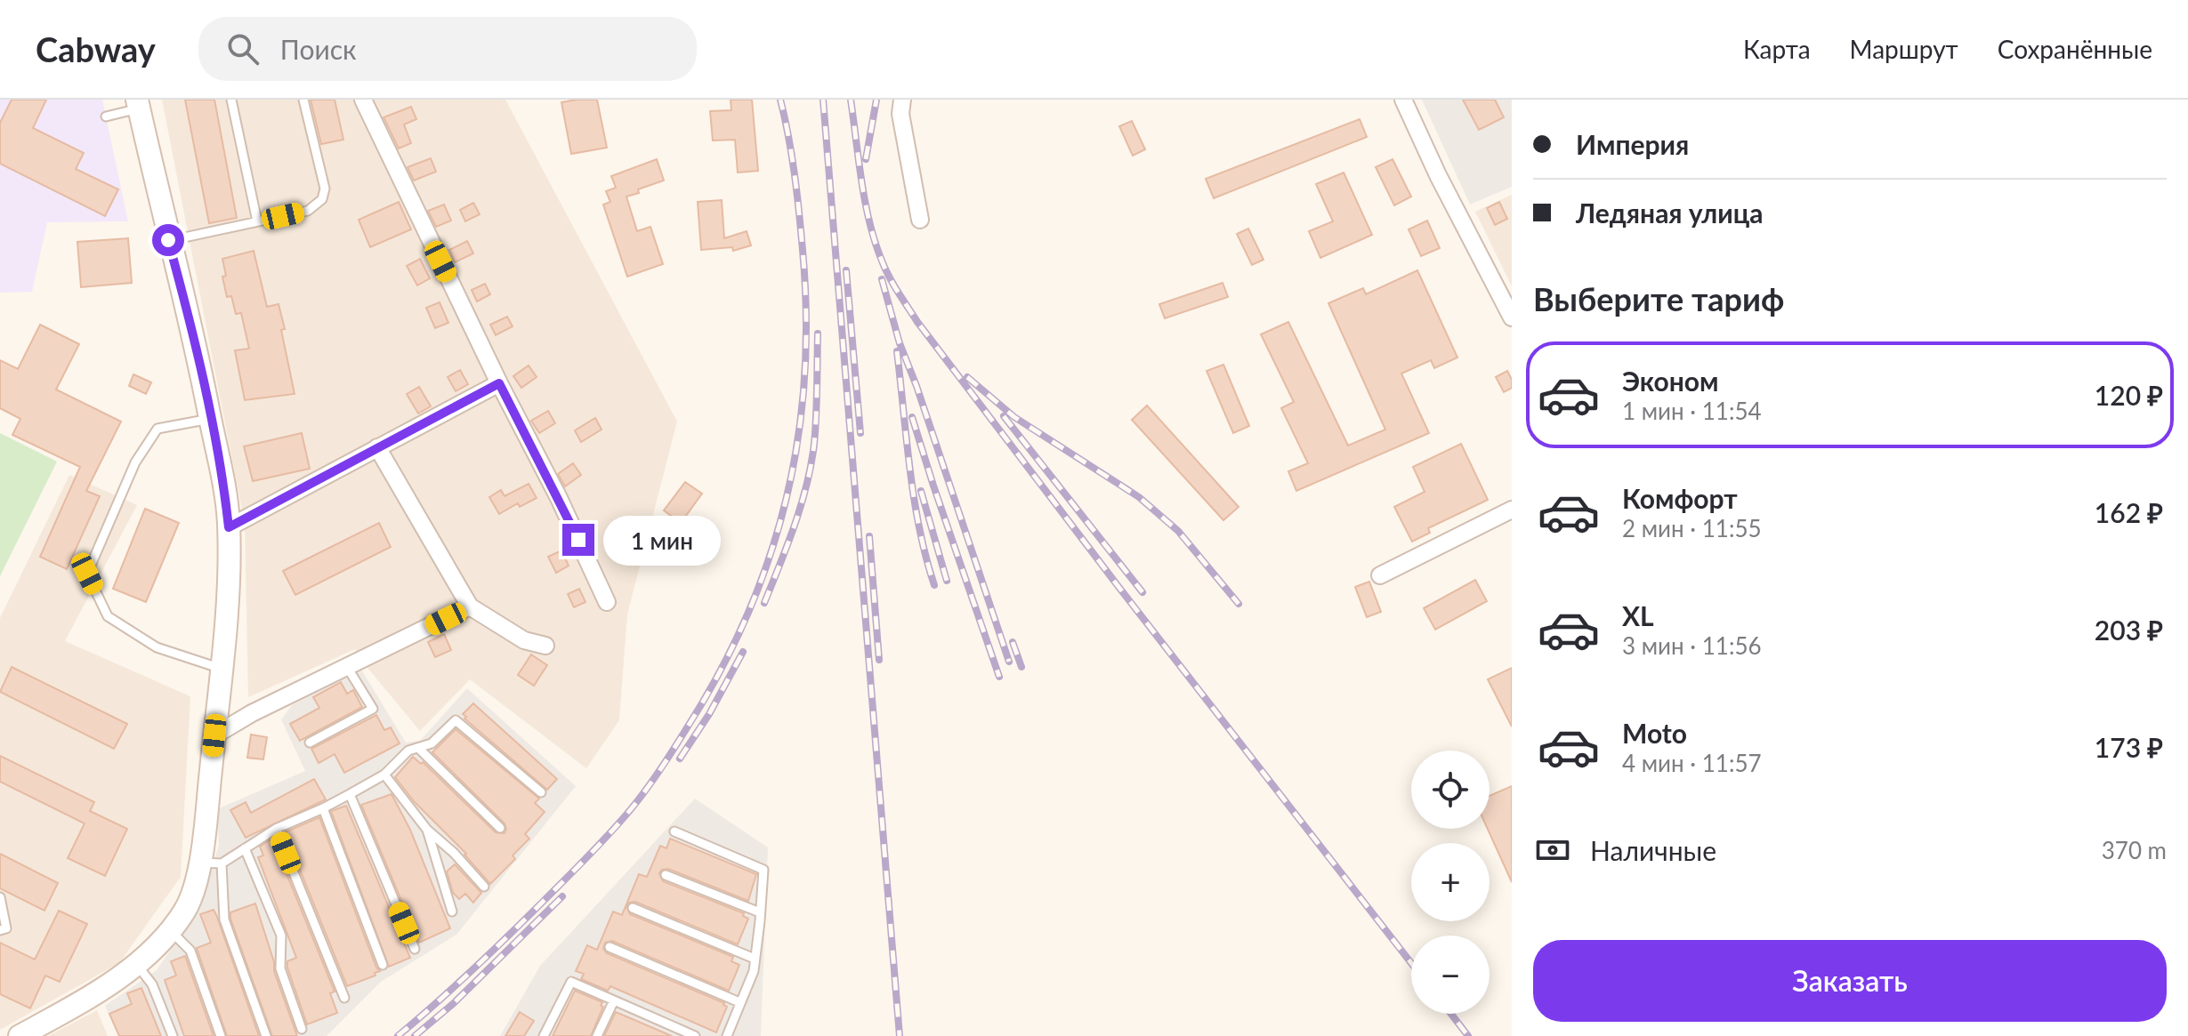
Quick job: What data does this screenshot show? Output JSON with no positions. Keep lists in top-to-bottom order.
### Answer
{
  "page": {
    "header": "Cabway",
    "search": "Поиск",
    "nav": ["Карта", "Маршрут", "Сохранённые"],
    "banner": ["Империя", "Ледяная улица"],
    "heading": "Выберите тариф",
    "list": [
      {
        "name": "Эконом",
        "note": "1 мин · 11:54",
        "value": "120 ₽"
      },
      {
        "name": "Комфорт",
        "note": "2 мин · 11:55",
        "value": "162 ₽"
      },
      {
        "name": "XL",
        "note": "3 мин · 11:56",
        "value": "203 ₽"
      },
      {
        "name": "Moto",
        "note": "4 мин · 11:57",
        "value": "173 ₽"
      }
    ],
    "bubble": "1 мин",
    "map_buttons": ["+", "−"],
    "pay": ["Наличные", "370 m"],
    "buttons": "Заказать"
  }
}
